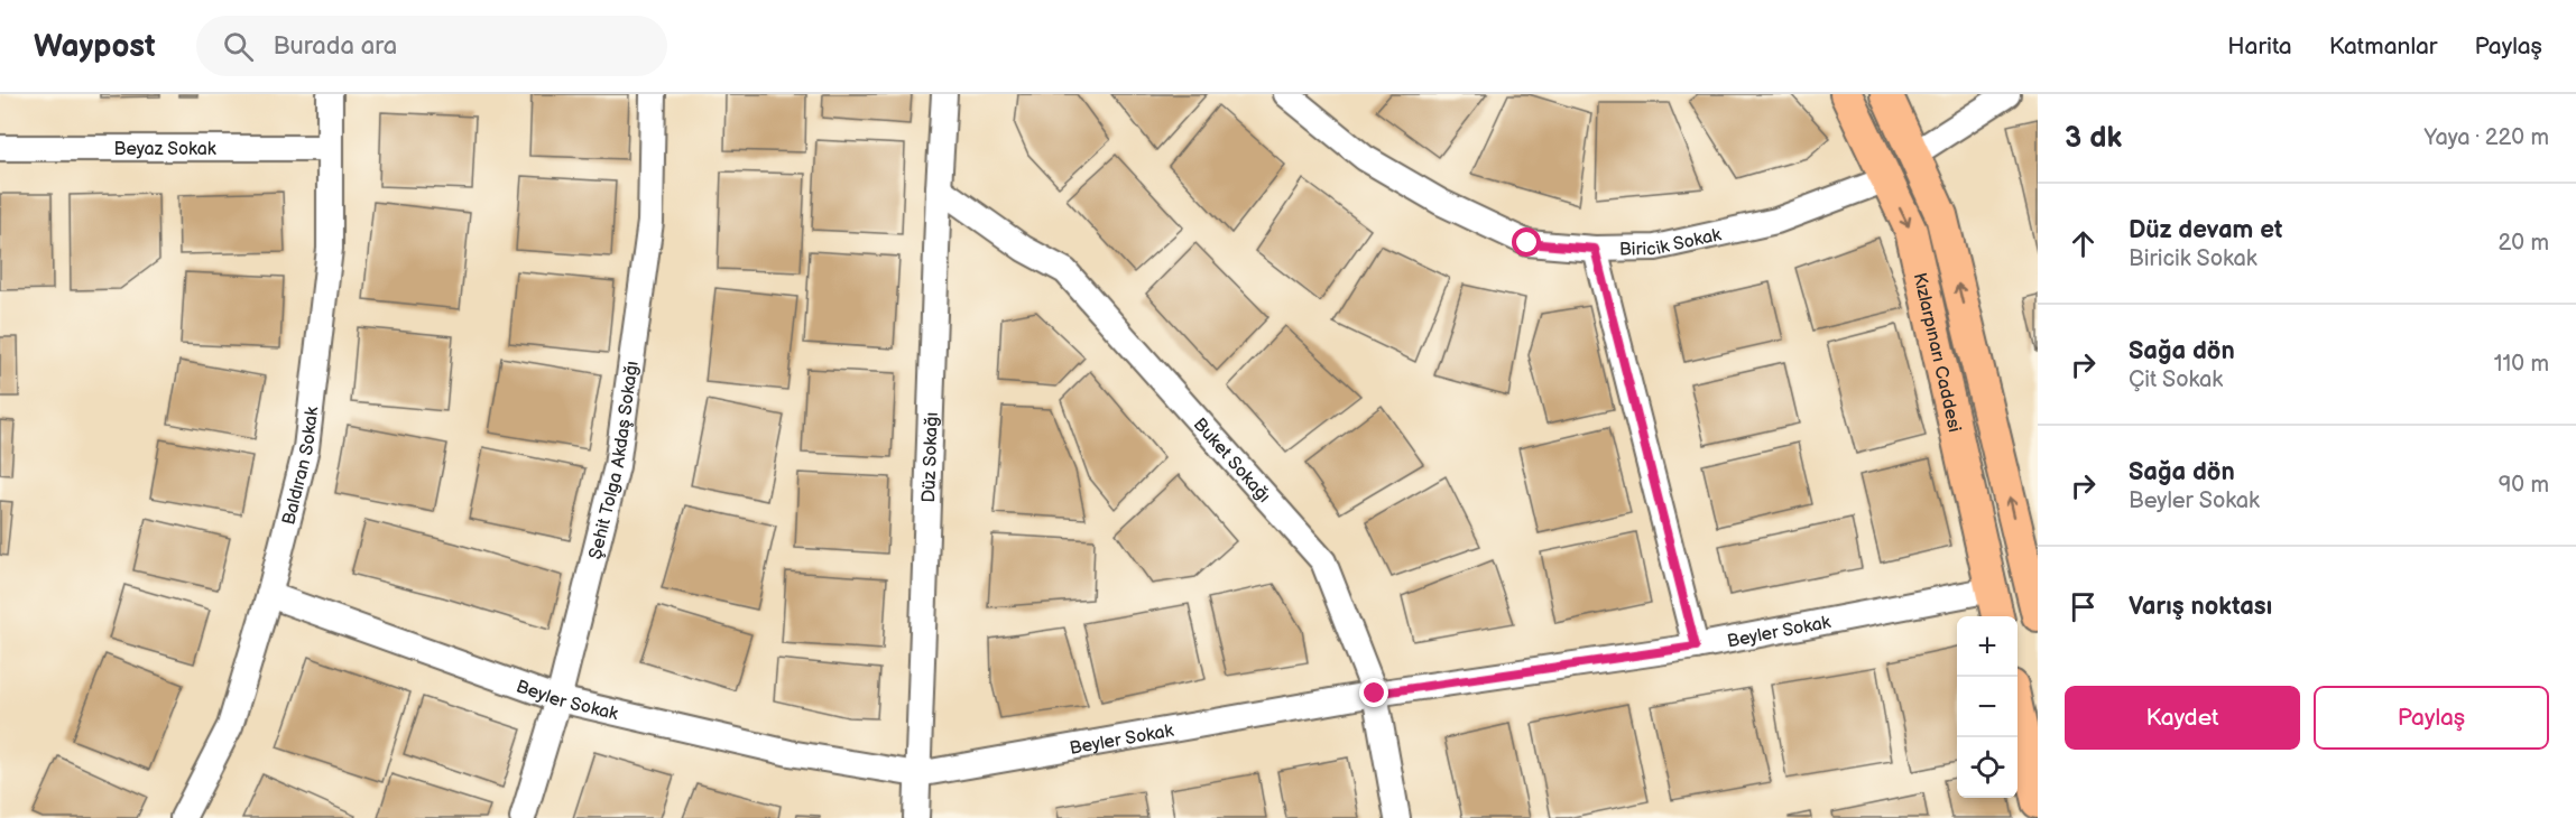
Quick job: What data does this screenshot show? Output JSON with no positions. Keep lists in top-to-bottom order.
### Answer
{
  "streets": {
    "main road": ["Kızlarpınarı Caddesi"],
    "street": [
      "Beyaz Sokak",
      "Biricik Sokak",
      "Düz Sokağı",
      "Buket Sokağı",
      "Şehit Tolga Akdaş Sokağı",
      "Baldıran Sokak",
      "Beyler Sokak"
    ]
  },
  "crossings": [
    ["Beyaz Sokak", "Baldıran Sokak"],
    ["Biricik Sokak", "Kızlarpınarı Caddesi"],
    ["Kızlarpınarı Caddesi", "Beyler Sokak"],
    ["Düz Sokağı", "Buket Sokağı"],
    ["Düz Sokağı", "Beyler Sokak"],
    ["Buket Sokağı", "Beyler Sokak"],
    ["Şehit Tolga Akdaş Sokağı", "Beyler Sokak"],
    ["Baldıran Sokak", "Beyler Sokak"]
  ],
  "page": {
    "header": "Waypost",
    "search": "Burada ara",
    "nav": ["Harita", "Katmanlar", "Paylaş"],
    "heading": ["3 dk", "Yaya · 220 m"],
    "list": [
      ["Düz devam et", "Biricik Sokak", "20 m"],
      ["Sağa dön", "Çit Sokak", "110 m"],
      ["Sağa dön", "Beyler Sokak", "90 m"],
      "Varış noktası"
    ],
    "map_buttons": ["+", "−"],
    "buttons": ["Kaydet", "Paylaş"]
  }
}
